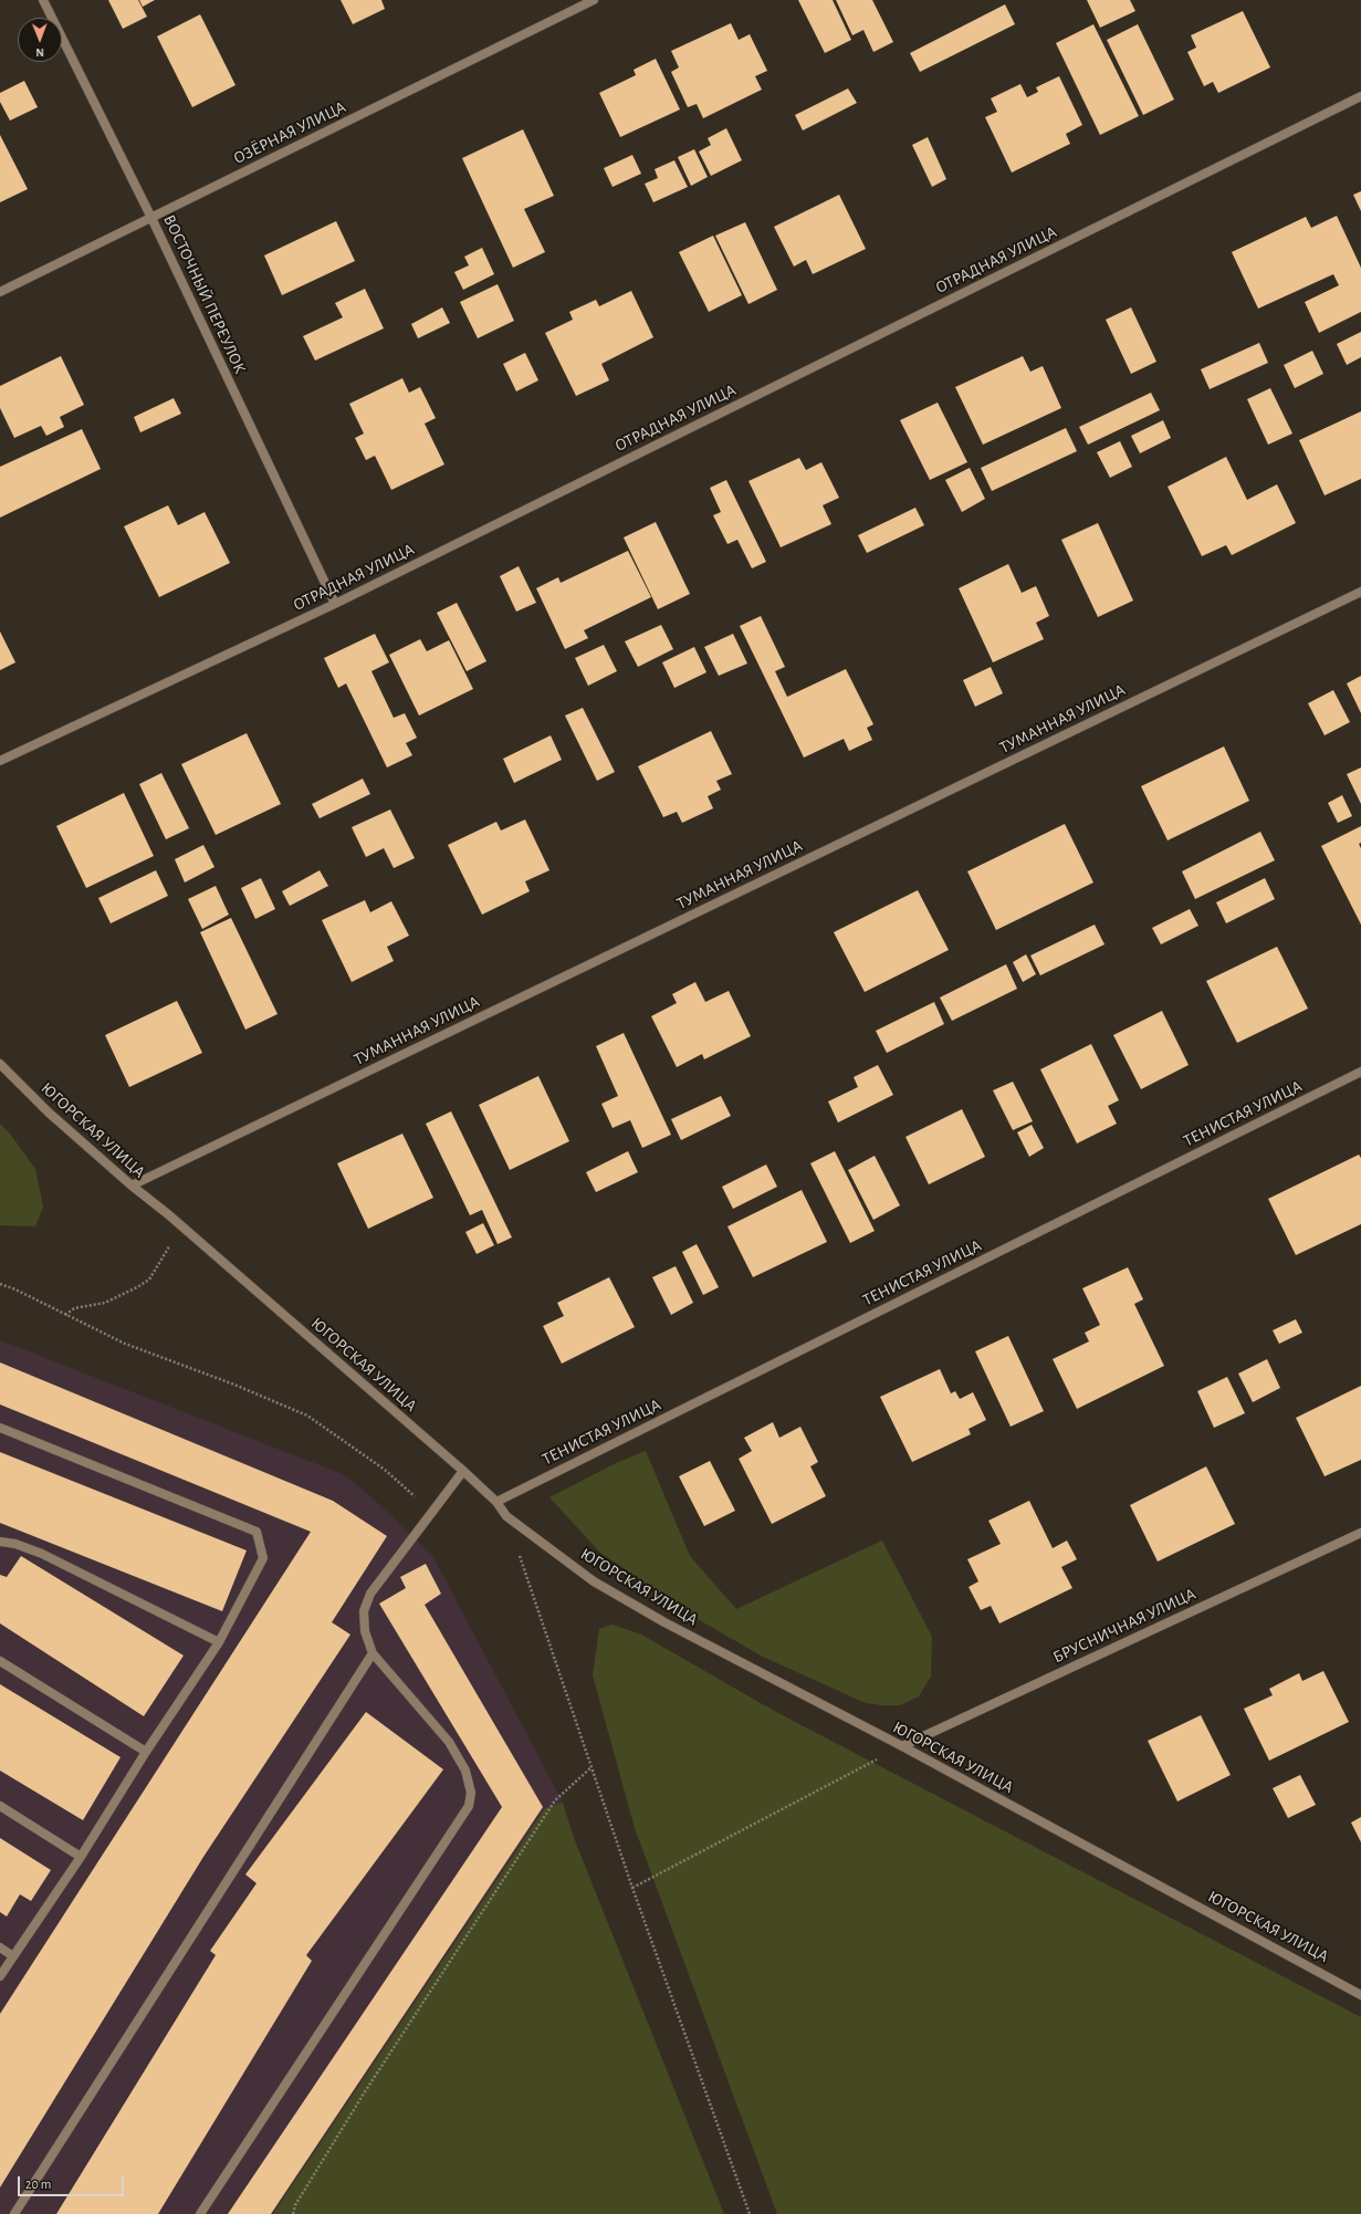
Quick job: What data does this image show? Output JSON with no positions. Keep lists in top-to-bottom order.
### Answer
{
  "streets": {
    "street": [
      "ОЗЁРНАЯ УЛИЦА",
      "ОТРАДНАЯ УЛИЦА",
      "ВОСТОЧНЫЙ ПЕРЕУЛОК",
      "ТУМАННАЯ УЛИЦА",
      "ТЕНИСТАЯ УЛИЦА",
      "ЮГОРСКАЯ УЛИЦА",
      "БРУСНИЧНАЯ УЛИЦА"
    ]
  },
  "crossings": [
    ["ОЗЁРНАЯ УЛИЦА", "ВОСТОЧНЫЙ ПЕРЕУЛОК"],
    ["ОТРАДНАЯ УЛИЦА", "ВОСТОЧНЫЙ ПЕРЕУЛОК"],
    ["ТУМАННАЯ УЛИЦА", "ЮГОРСКАЯ УЛИЦА"],
    ["ТЕНИСТАЯ УЛИЦА", "ЮГОРСКАЯ УЛИЦА"],
    ["ЮГОРСКАЯ УЛИЦА", "БРУСНИЧНАЯ УЛИЦА"]
  ],
  "scale_bar": "20 m",
  "north": "bottom"
}
